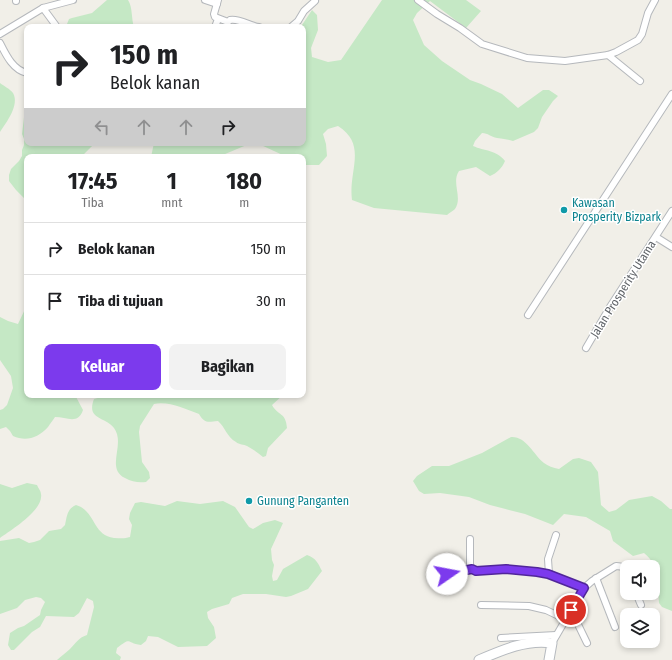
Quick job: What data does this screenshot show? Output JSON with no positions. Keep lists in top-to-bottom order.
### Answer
{
  "streets": {
    "street": ["Jalan Prosperity Utama"]
  },
  "places": ["Kawasan Prosperity Bizpark", "Gunung Panganten"],
  "page": {
    "turn": ["150 m", "Belok kanan"],
    "eta": [
      "17:45",
      "Tiba",
      "1",
      "mnt",
      "180",
      "m"
    ],
    "list": [
      {
        "name": "Belok kanan",
        "value": "150 m"
      },
      {
        "name": "Tiba di tujuan",
        "value": "30 m"
      }
    ],
    "buttons": ["Keluar", "Bagikan"]
  }
}
